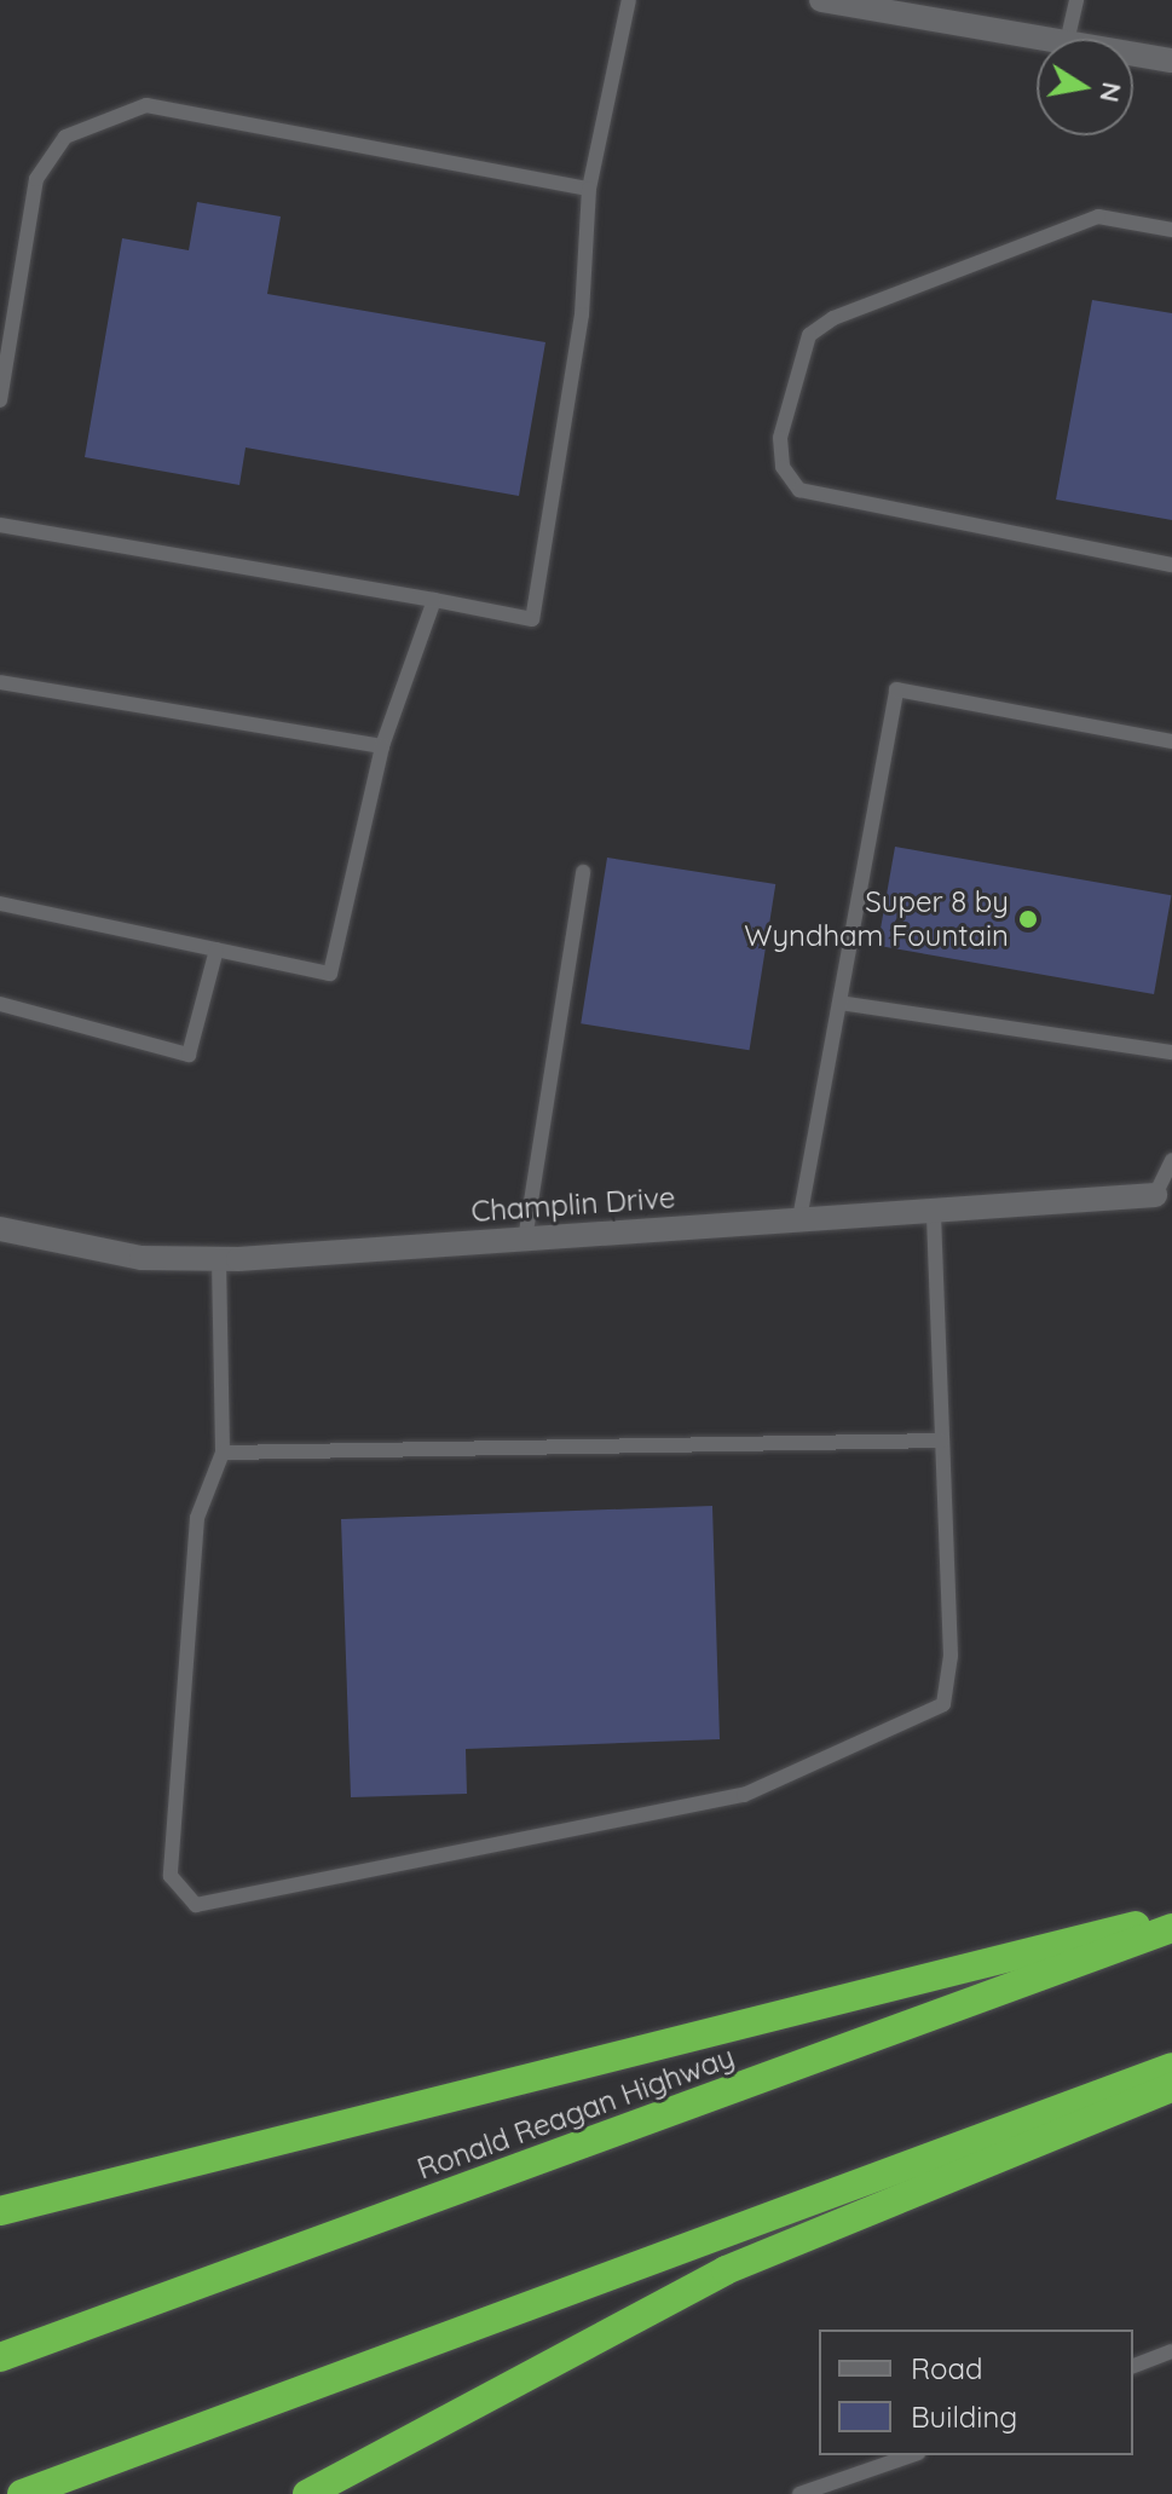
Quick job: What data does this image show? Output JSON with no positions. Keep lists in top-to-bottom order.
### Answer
{
  "streets": {
    "highway": ["Ronald Reagan Highway"],
    "street": ["Champlin Drive"]
  },
  "places": ["Super 8 by Wyndham Fountain"],
  "legend": ["Road", "Building"],
  "north": "right"
}
